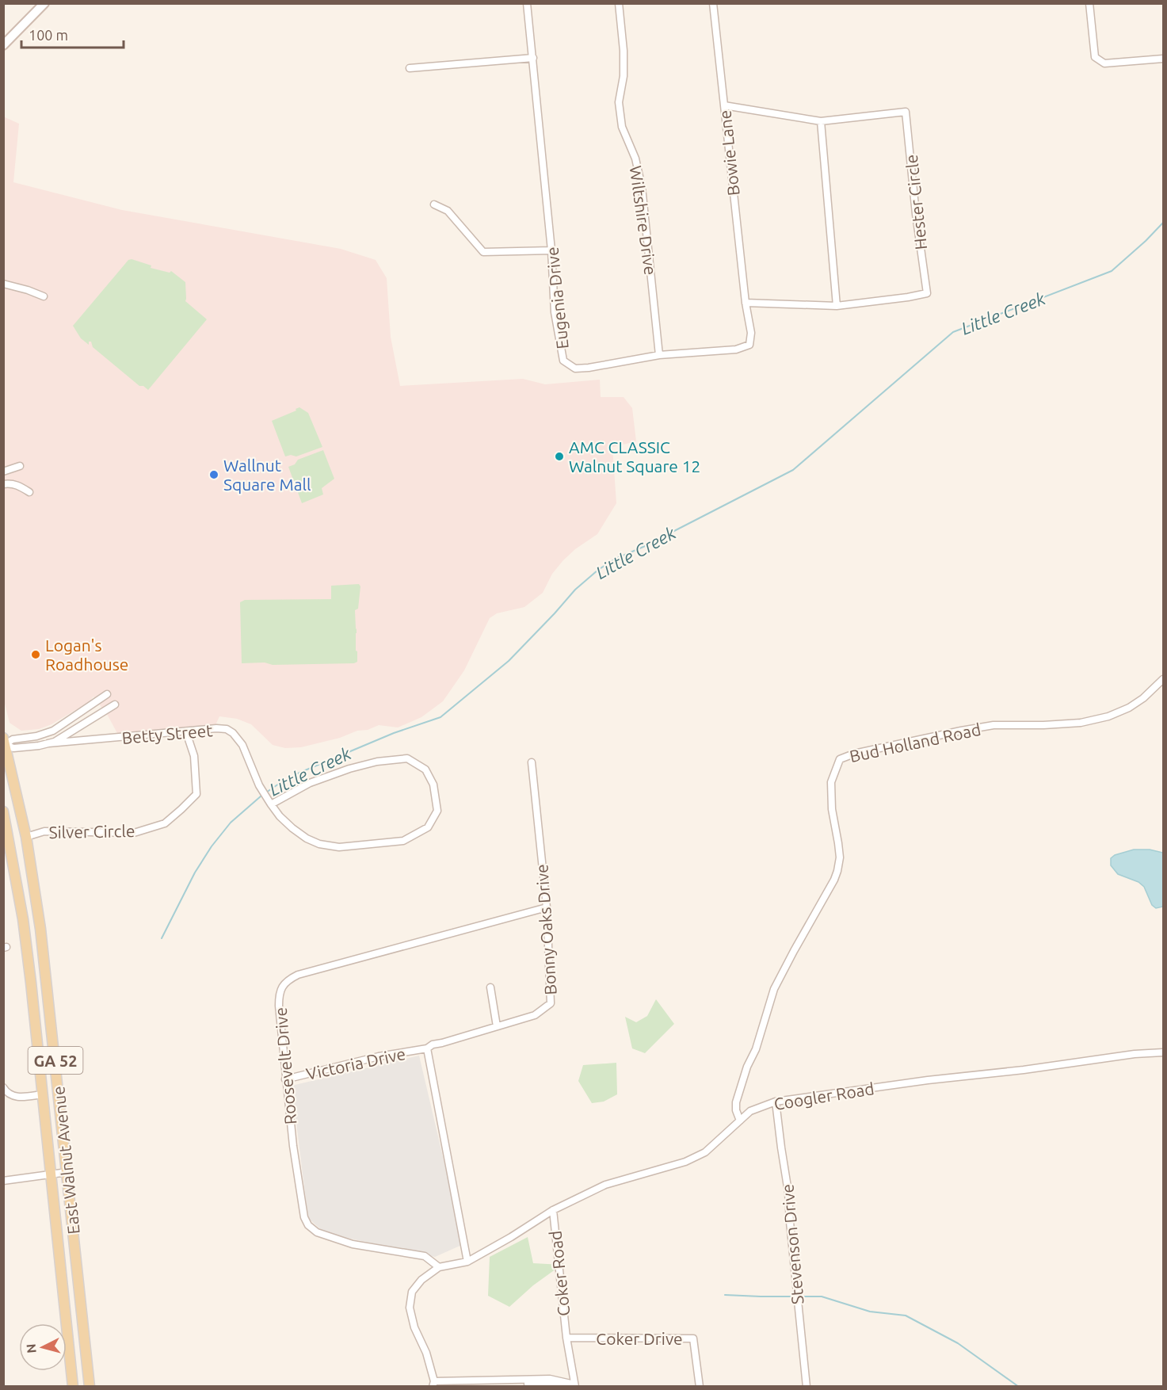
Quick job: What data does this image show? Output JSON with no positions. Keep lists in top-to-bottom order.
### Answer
{
  "streets": {
    "main road": ["GA 52", "East Walnut Avenue"],
    "street": [
      "Bowie Lane",
      "Hester Circle",
      "Wiltshire Drive",
      "Eugenia Drive",
      "Betty Street",
      "Bud Holland Road",
      "Silver Circle",
      "Bonny Oaks Drive",
      "Victoria Drive",
      "Roosevelt Drive",
      "Coogler Road",
      "Stevenson Drive",
      "Coker Road",
      "Coker Drive"
    ]
  },
  "crossings": [
    ["Bowie Lane", "Hester Circle"],
    ["Bowie Lane", "Eugenia Drive"],
    ["Hester Circle", "Eugenia Drive"],
    ["Wiltshire Drive", "Eugenia Drive"],
    ["Betty Street", "Silver Circle"],
    ["Betty Street", "East Walnut Avenue"],
    ["Bud Holland Road", "Coogler Road"],
    ["Silver Circle", "East Walnut Avenue"],
    ["Bonny Oaks Drive", "Victoria Drive"],
    ["Bonny Oaks Drive", "Roosevelt Drive"],
    ["Victoria Drive", "Roosevelt Drive"],
    ["Roosevelt Drive", "Coogler Road"],
    ["Coogler Road", "Stevenson Drive"],
    ["Coogler Road", "Coker Road"],
    ["Coker Road", "Coker Drive"]
  ],
  "water": ["Little Creek"],
  "places": ["AMC CLASSIC Walnut Square 12", "Wallnut Square Mall", "Logan's Roadhouse"],
  "scale_bar": "100 m",
  "north": "left"
}
